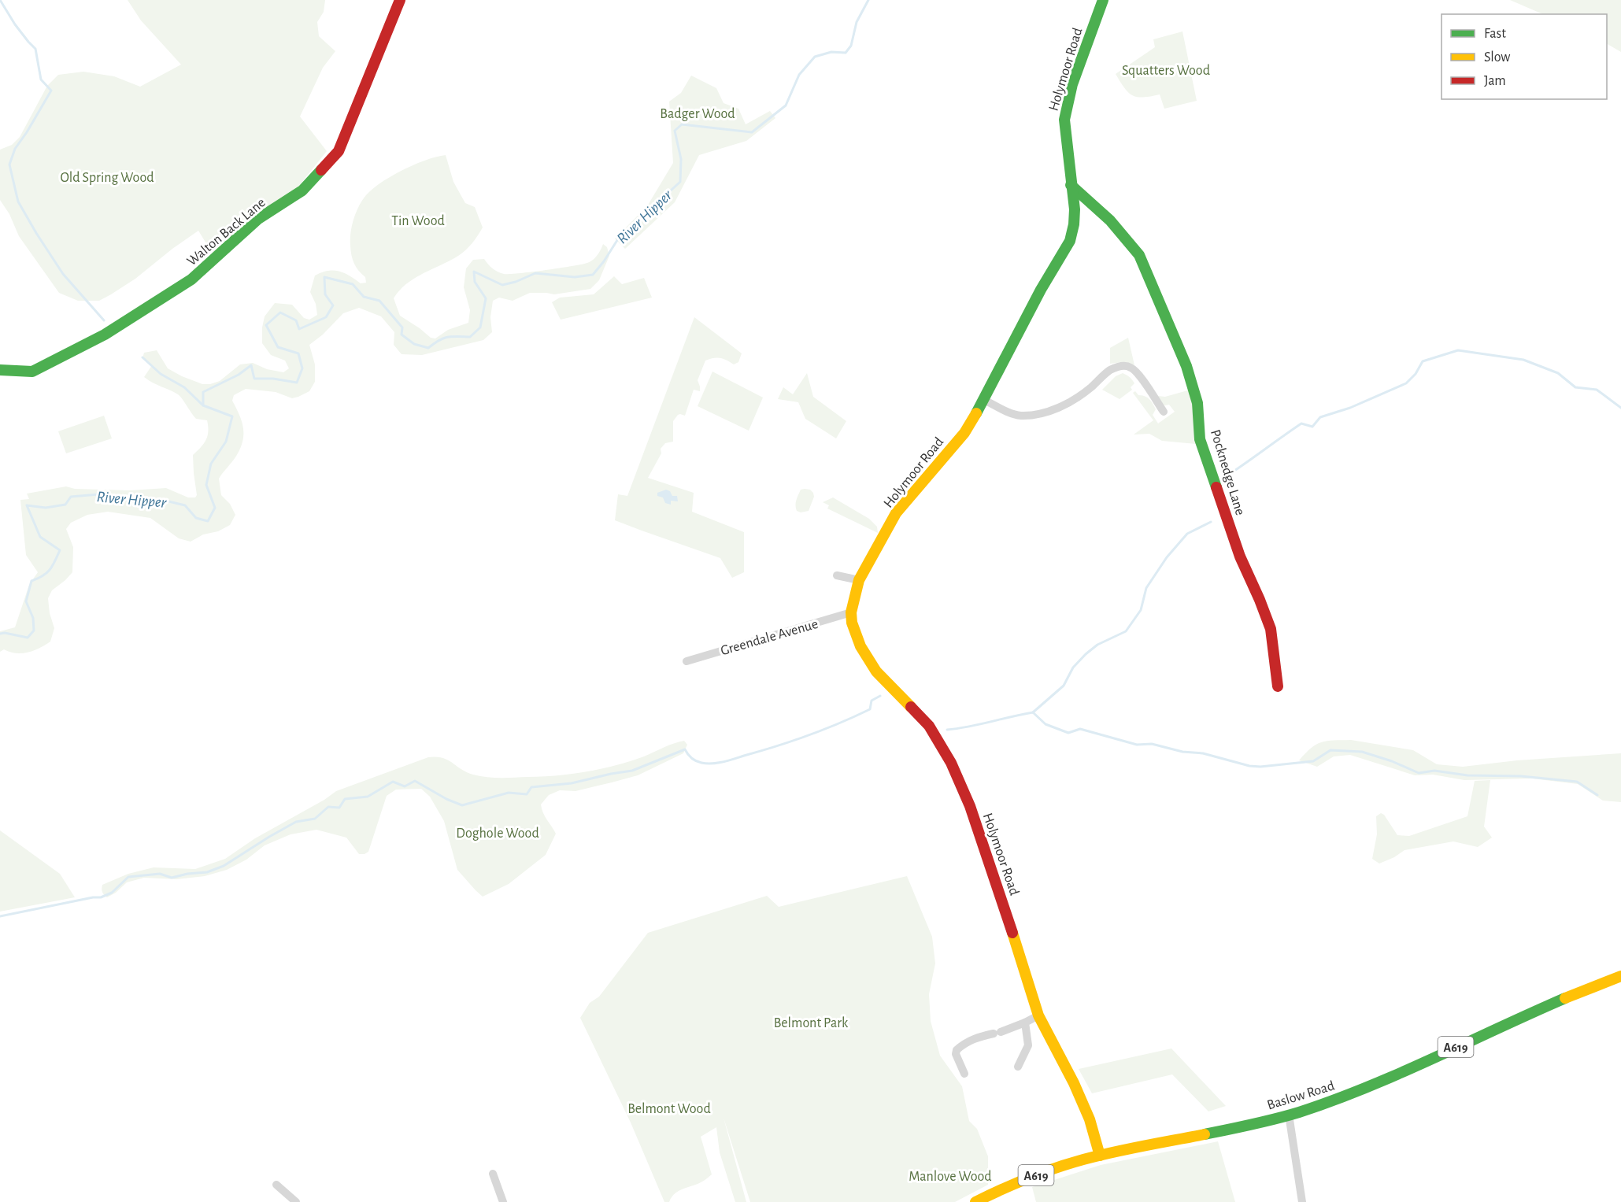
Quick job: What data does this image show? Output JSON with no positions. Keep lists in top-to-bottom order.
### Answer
{
  "streets": {
    "main road": [
      "Holymoor Road",
      "Walton Back Lane",
      "Pocknedge Lane",
      "A619",
      "Baslow Road"
    ],
    "street": ["Greendale Avenue"]
  },
  "crossings": [
    ["Holymoor Road", "Pocknedge Lane"],
    ["Holymoor Road", "Greendale Avenue"],
    ["Holymoor Road", "Baslow Road"]
  ],
  "water": ["River Hipper"],
  "parks": [
    "Squatters Wood",
    "Badger Wood",
    "Old Spring Wood",
    "Tin Wood",
    "Doghole Wood",
    "Belmont Park",
    "Belmont Wood",
    "Manlove Wood"
  ],
  "legend": ["Fast", "Slow", "Jam"]
}
